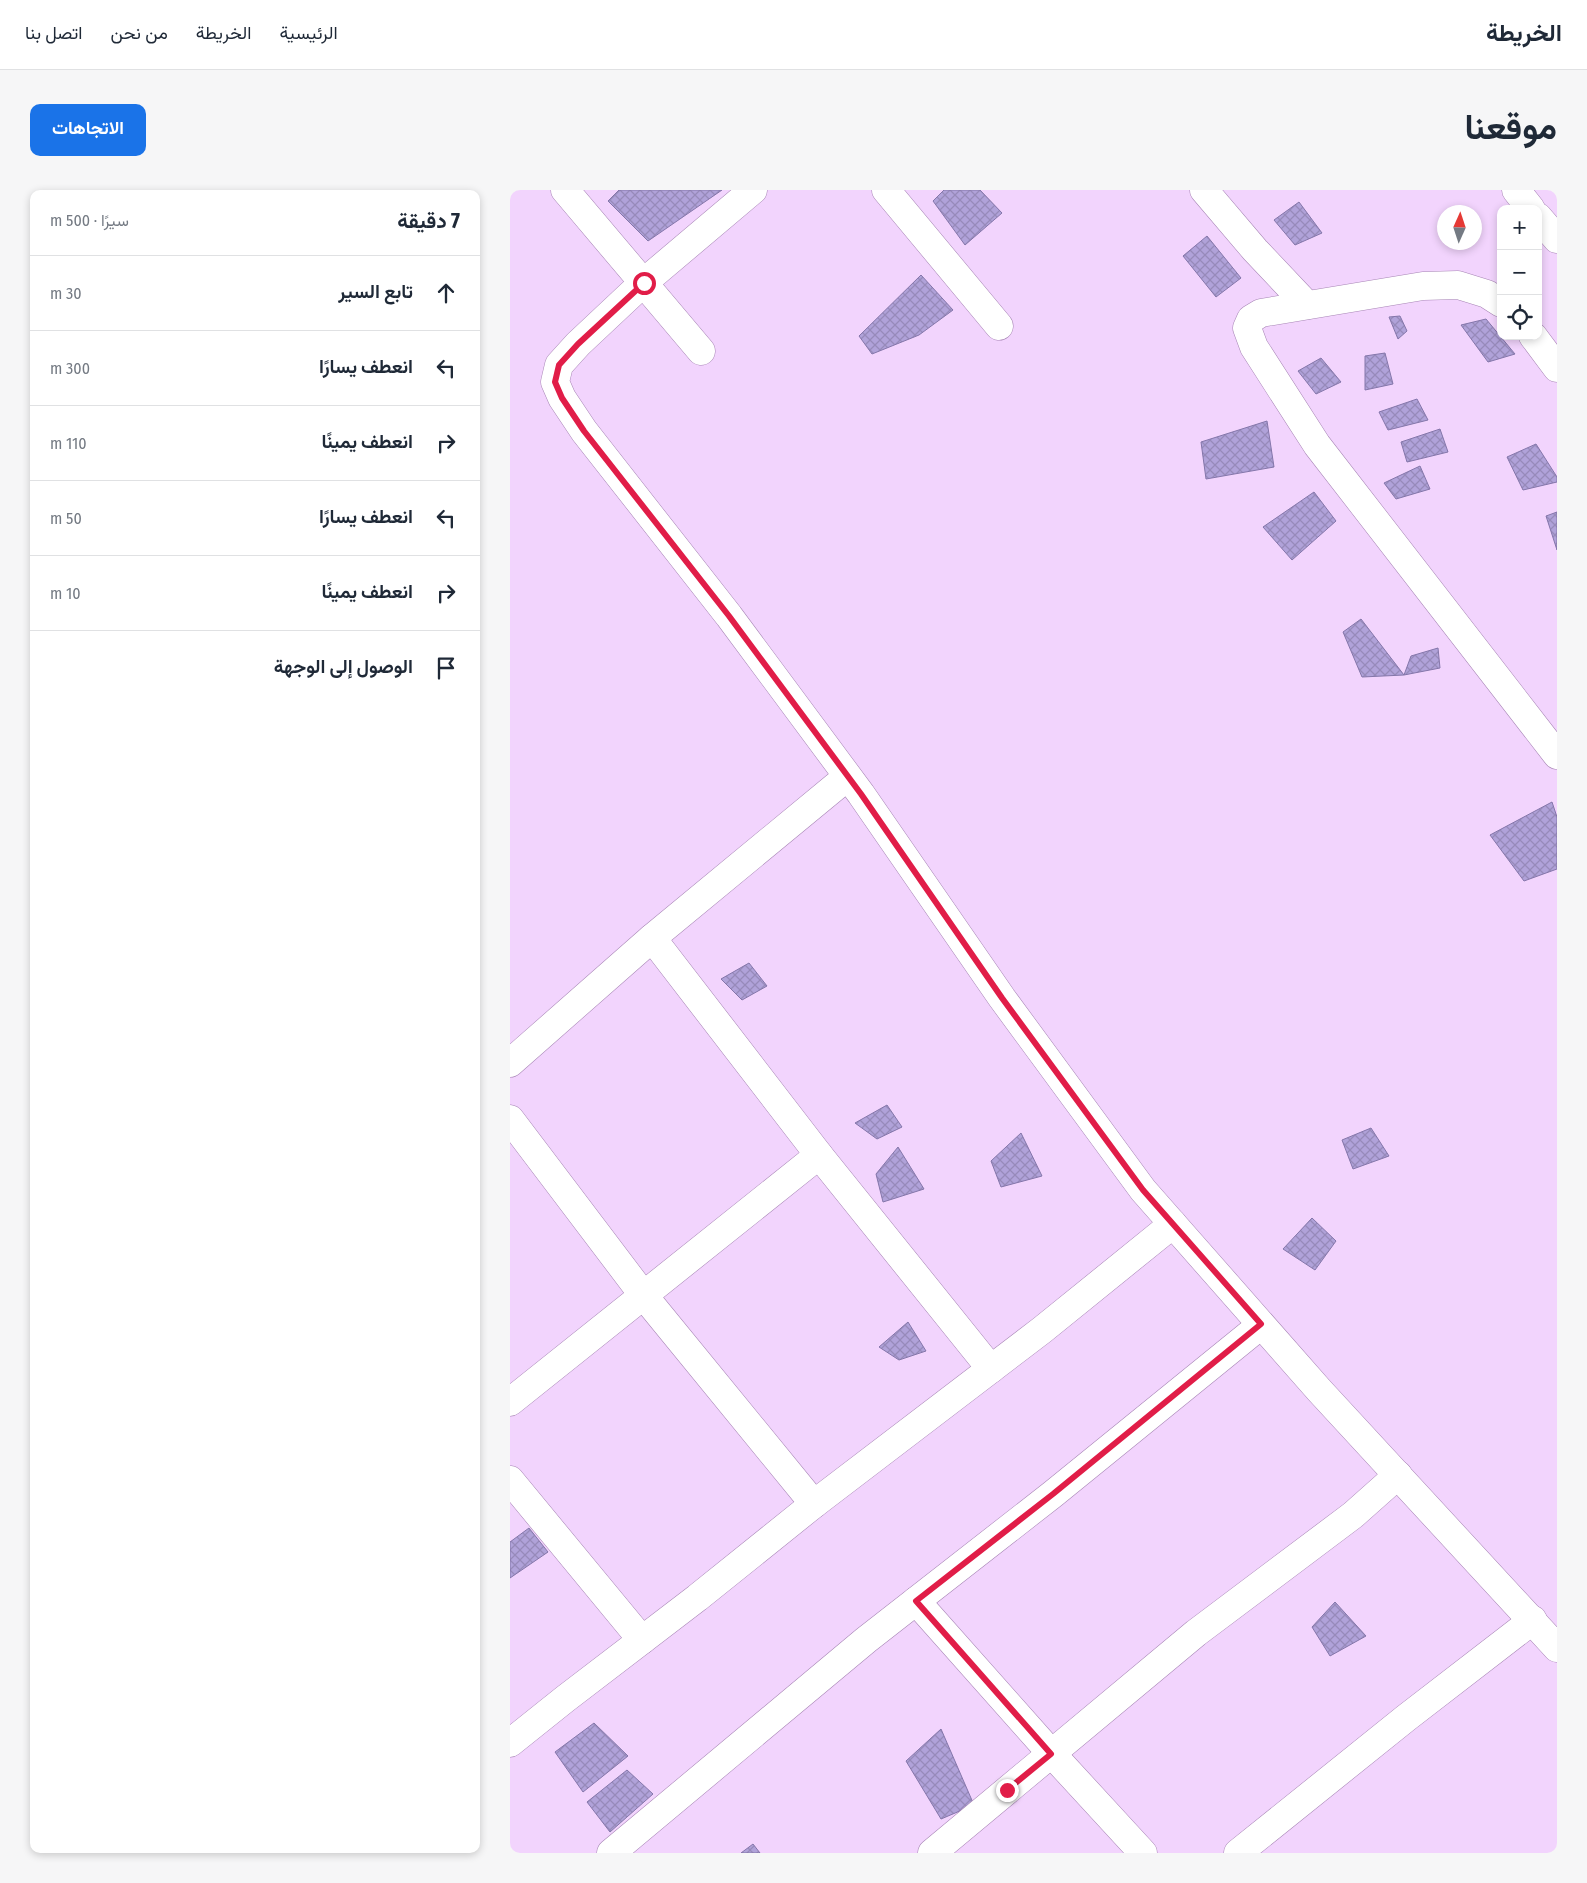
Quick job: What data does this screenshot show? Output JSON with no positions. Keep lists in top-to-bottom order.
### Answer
{
  "north": "top",
  "page": {
    "header": "الخريطة",
    "nav": [
      "الرئيسية",
      "الخريطة",
      "من نحن",
      "اتصل بنا"
    ],
    "title": "موقعنا",
    "buttons": "الاتجاهات",
    "heading": ["7 دقيقة", "سيرًا · 500 m"],
    "map_buttons": ["+", "−"],
    "list": [
      ["تابع السير", "30 m"],
      ["انعطف يسارًا", "300 m"],
      ["انعطف يمينًا", "110 m"],
      ["انعطف يسارًا", "50 m"],
      ["انعطف يمينًا", "10 m"],
      "الوصول إلى الوجهة"
    ]
  }
}
